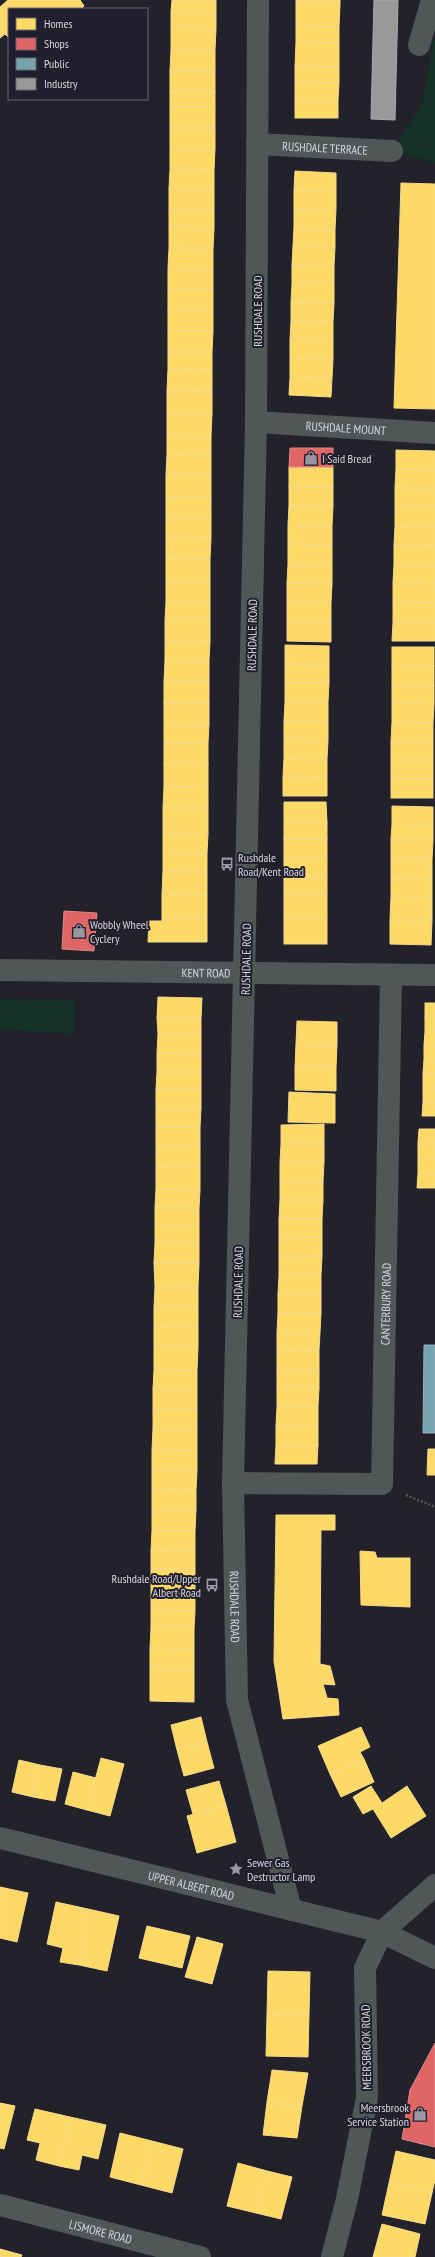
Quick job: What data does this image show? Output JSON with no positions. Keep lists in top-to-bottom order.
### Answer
{
  "streets": {
    "street": [
      "RUSHDALE TERRACE",
      "RUSHDALE ROAD",
      "RUSHDALE MOUNT",
      "KENT ROAD",
      "CANTERBURY ROAD",
      "UPPER ALBERT ROAD",
      "MEERSBROOK ROAD",
      "LISMORE ROAD"
    ]
  },
  "crossings": [
    ["RUSHDALE TERRACE", "RUSHDALE ROAD"],
    ["RUSHDALE ROAD", "RUSHDALE MOUNT"],
    ["RUSHDALE ROAD", "KENT ROAD"],
    ["RUSHDALE ROAD", "CANTERBURY ROAD"],
    ["RUSHDALE ROAD", "UPPER ALBERT ROAD"],
    ["KENT ROAD", "CANTERBURY ROAD"],
    ["UPPER ALBERT ROAD", "MEERSBROOK ROAD"]
  ],
  "places": {
    "shop": ["I Said Bread", "Wobbly Wheel Cyclery", "Meersbrook Service Station"],
    "bus stop": ["Rushdale Road/Kent Road", "Rushdale Road/Upper Albert Road"],
    "place": ["Sewer Gas Destructor Lamp"]
  },
  "legend": [
    "Homes",
    "Shops",
    "Public",
    "Industry"
  ]
}
